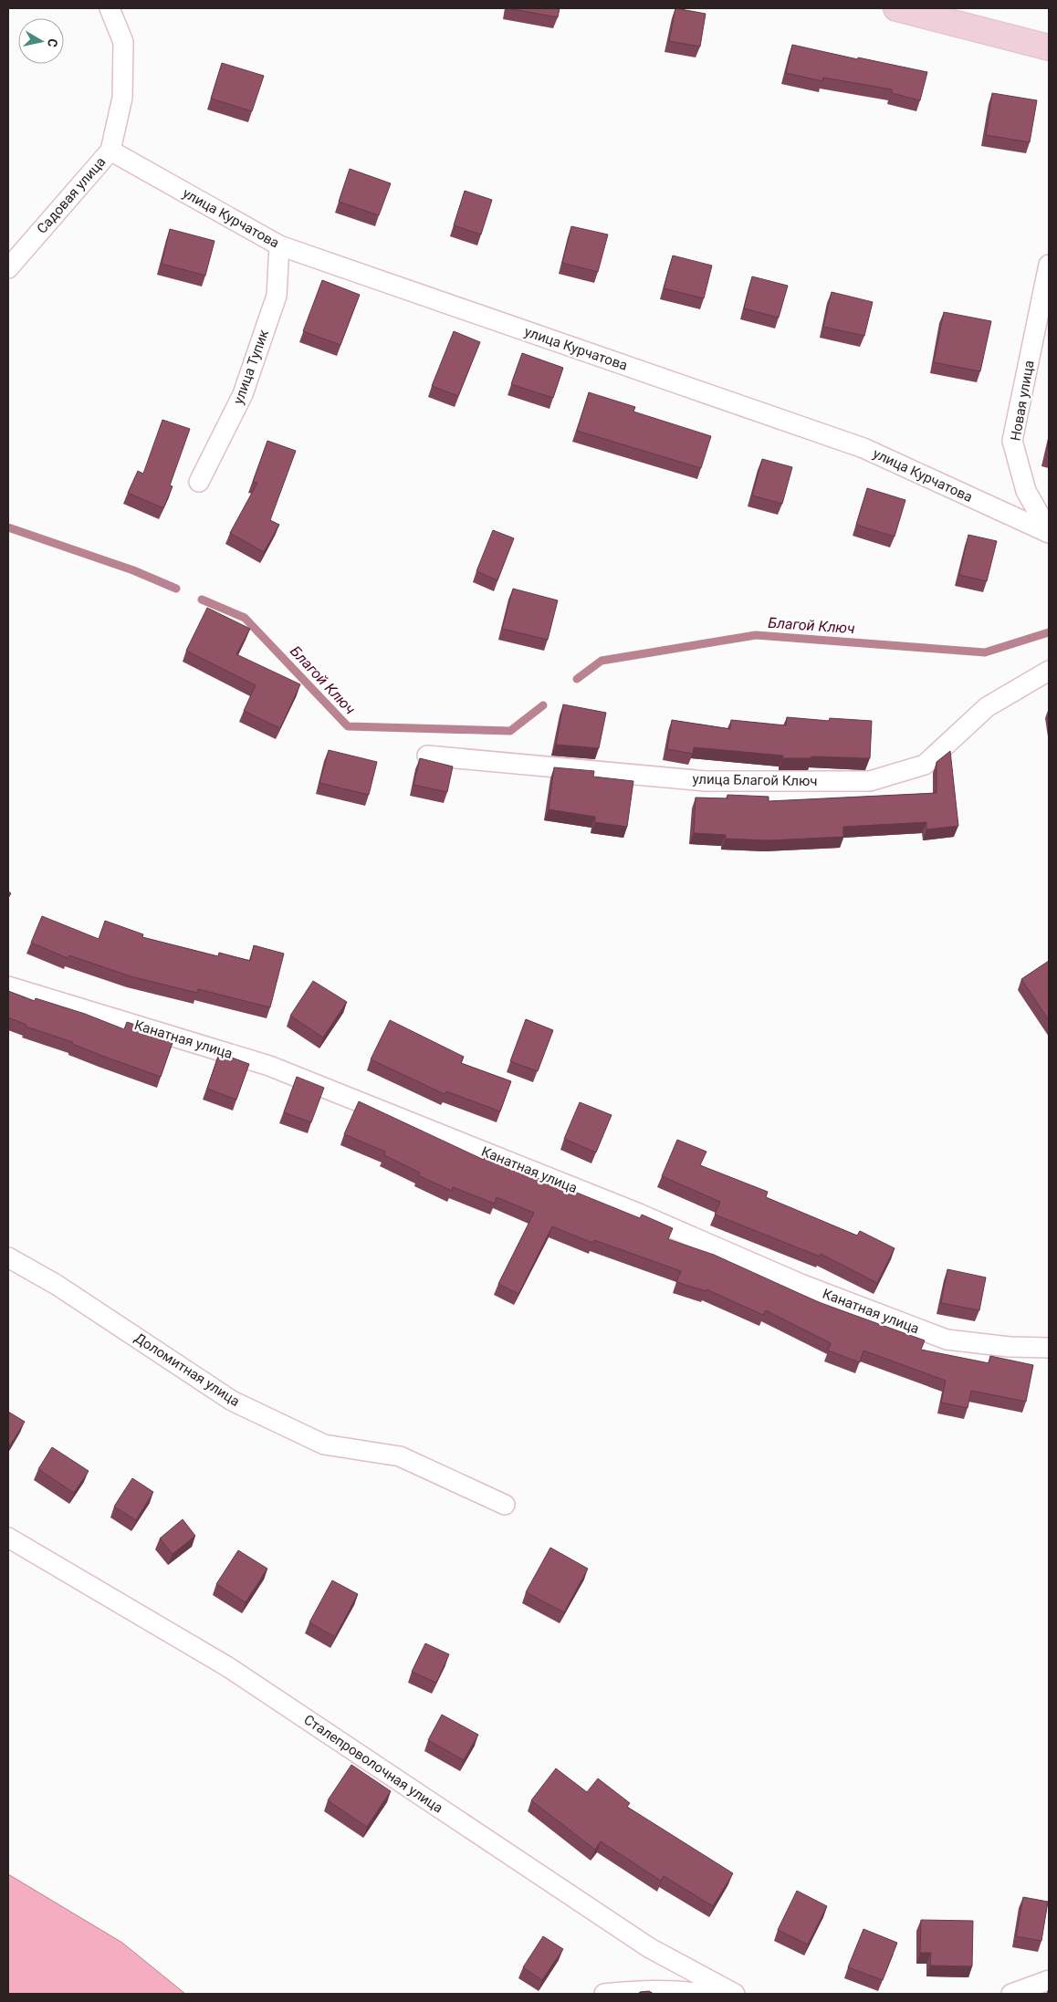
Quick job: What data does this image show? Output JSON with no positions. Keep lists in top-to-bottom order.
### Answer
{
  "streets": {
    "street": [
      "Садовая улица",
      "улица Курчатова",
      "улица Тупик",
      "Новая улица",
      "улица Благой Ключ",
      "Канатная улица",
      "Доломитная улица",
      "Сталепроволочная улица"
    ]
  },
  "crossings": [
    ["Садовая улица", "улица Курчатова"],
    ["улица Курчатова", "улица Тупик"],
    ["улица Курчатова", "Новая улица"]
  ],
  "water": ["Благой Ключ"],
  "north": "right"
}
